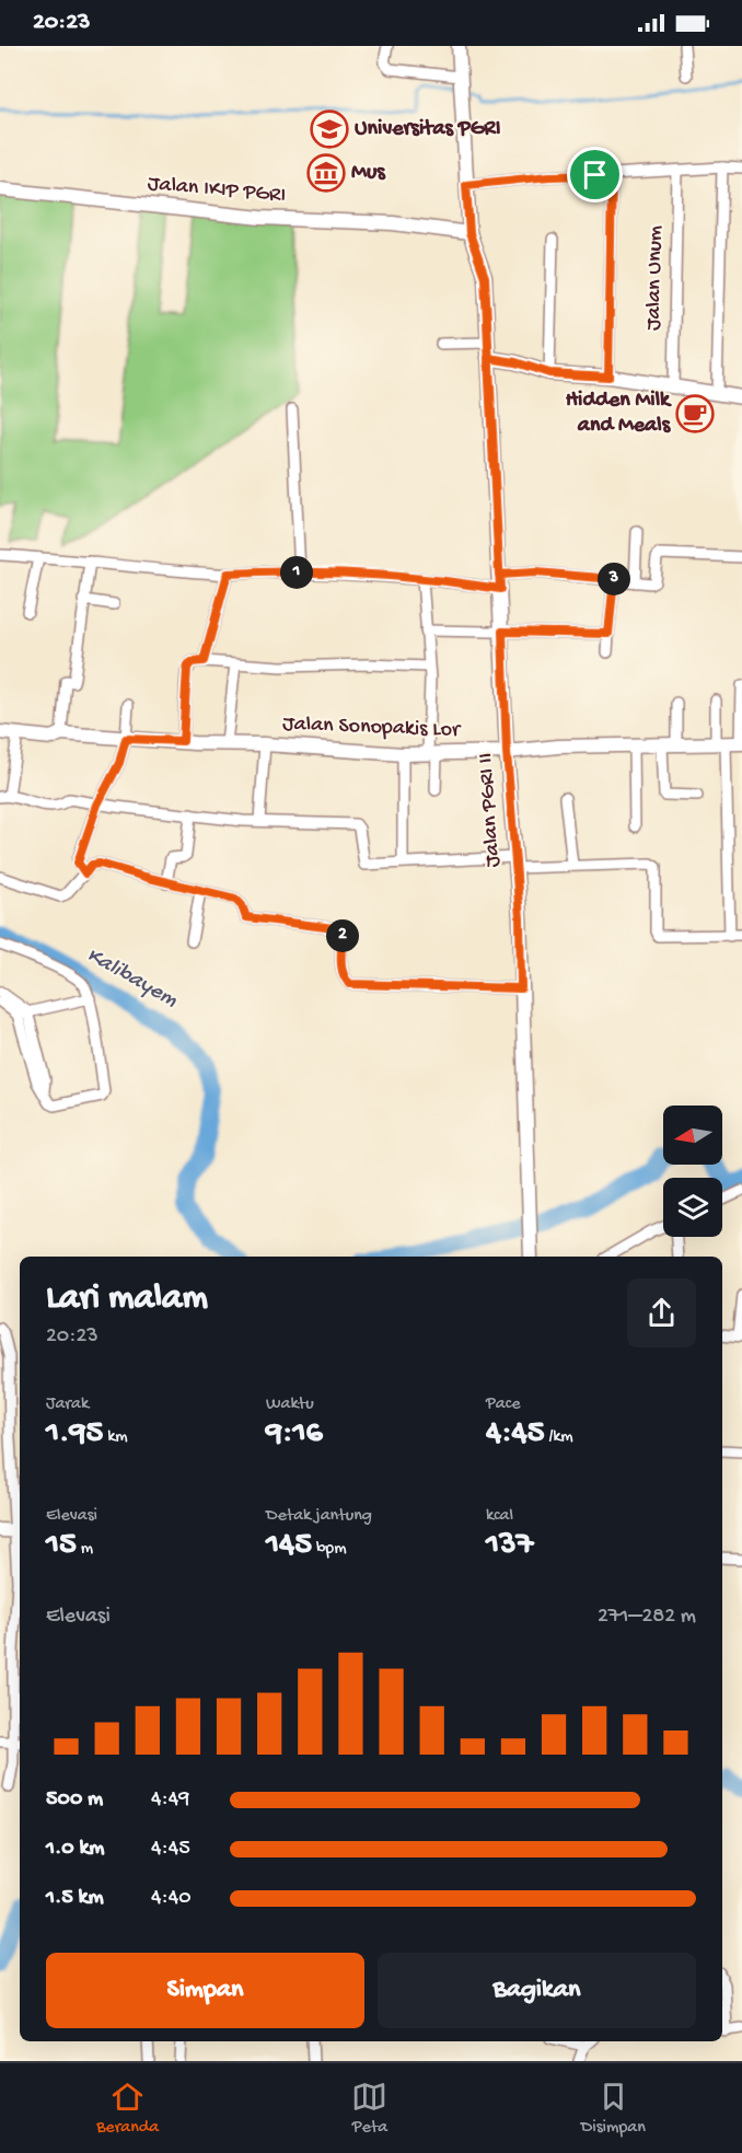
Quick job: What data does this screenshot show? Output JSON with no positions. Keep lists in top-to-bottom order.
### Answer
{
  "streets": {
    "street": [
      "Jalan IKIP PGRI",
      "Jalan Unum",
      "Jalan Sonopakis Lor",
      "Jalan PGRI II"
    ]
  },
  "crossings": [
    ["Jalan IKIP PGRI", "Jalan PGRI II"],
    ["Jalan Sonopakis Lor", "Jalan PGRI II"]
  ],
  "water": ["Kalibayem"],
  "places": {
    "school or university": ["Universitas PGRI"],
    "museum": ["Mus"],
    "cafe": ["Hidden Milk and Meals"]
  },
  "north": "left",
  "page": {
    "status": "20:23",
    "pins": ["1", "3", "2"],
    "heading": ["Lari malam", "20:23"],
    "stats": [
      ["Jarak", "1.95 km"],
      ["Waktu", "9:16"],
      ["Pace", "4:45 /km"],
      ["Elevasi", "15 m"],
      ["Detak jantung", "145 bpm"],
      ["kcal", "137"]
    ],
    "chart": ["Elevasi", "271–282 m"],
    "list": [
      {
        "name": "500 m",
        "note": "4:49"
      },
      {
        "name": "1.0 km",
        "note": "4:45"
      },
      {
        "name": "1.5 km",
        "note": "4:40"
      }
    ],
    "buttons": ["Simpan", "Bagikan"],
    "tabs": ["Beranda", "Peta", "Disimpan"]
  }
}
